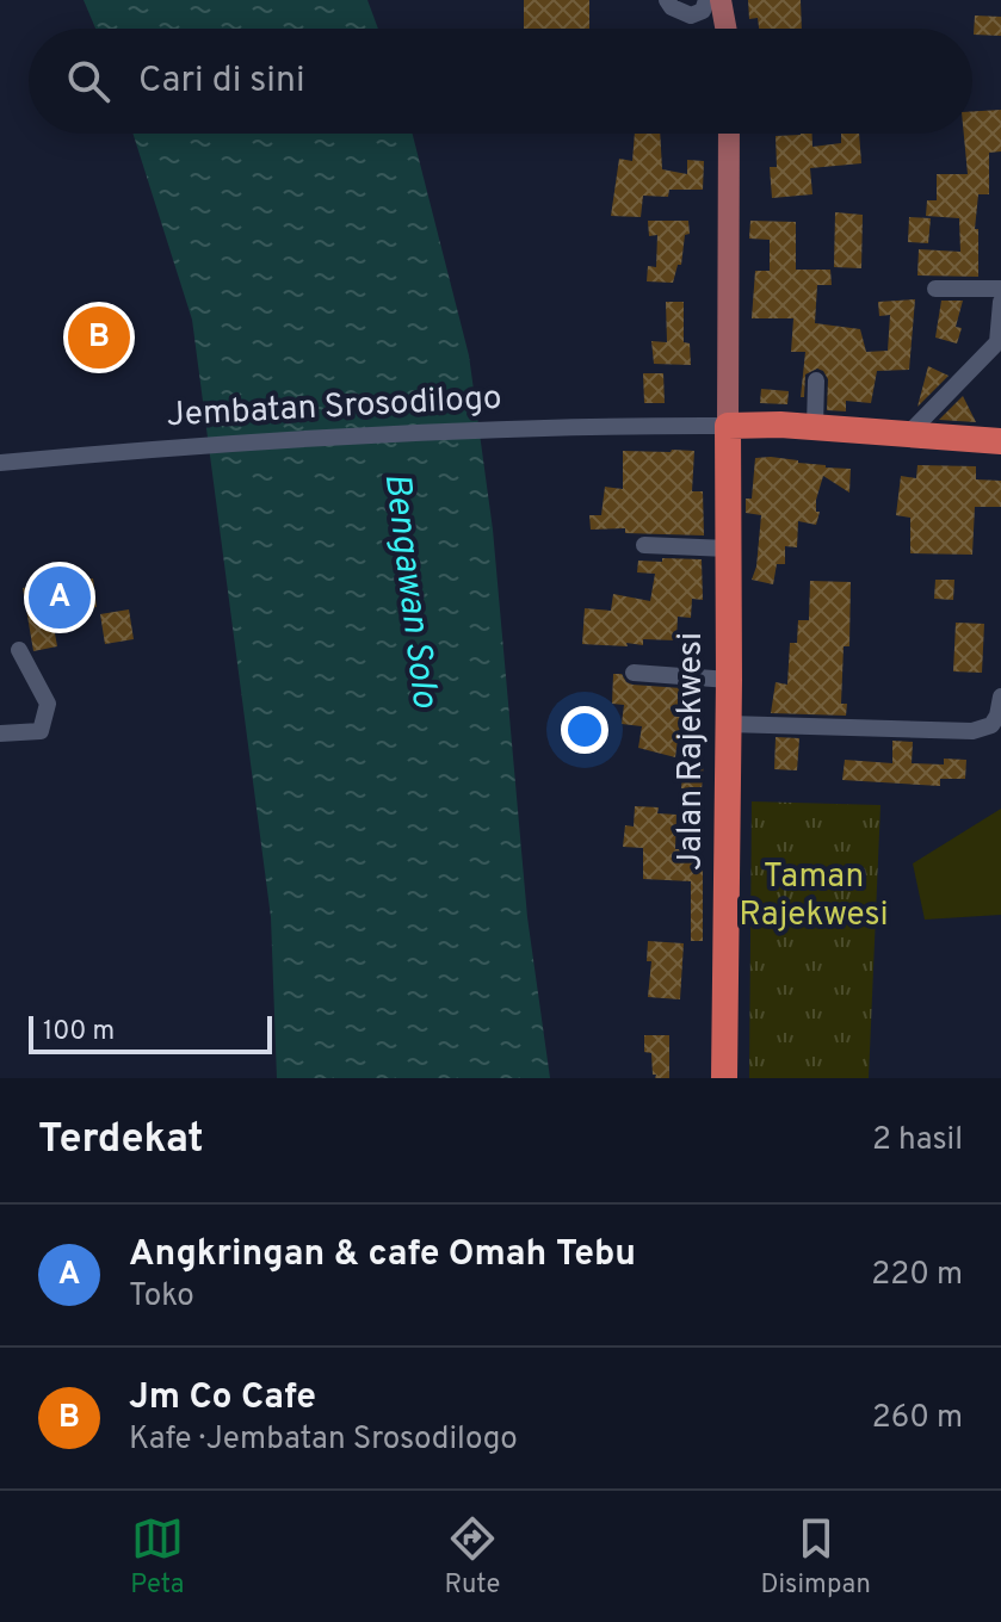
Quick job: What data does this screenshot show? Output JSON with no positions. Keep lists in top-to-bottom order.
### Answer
{
  "streets": {
    "highway": ["Jalan Rajekwesi"],
    "street": ["Jembatan Srosodilogo"]
  },
  "crossings": [
    ["Jembatan Srosodilogo", "Jalan Rajekwesi"]
  ],
  "water": ["Bengawan Solo"],
  "parks": ["Taman Rajekwesi"],
  "scale_bar": "100 m",
  "page": {
    "search": "Cari di sini",
    "pins": ["B", "A"],
    "scale": "100 m",
    "heading": ["Terdekat", "2 hasil"],
    "list": [
      {
        "mark": "A",
        "name": "Angkringan & cafe Omah Tebu",
        "note": "Toko",
        "value": "220 m"
      },
      {
        "mark": "B",
        "name": "Jm Co Cafe",
        "note": "Kafe · Jembatan Srosodilogo",
        "value": "260 m"
      }
    ],
    "nav": ["Peta", "Rute", "Disimpan"]
  }
}
